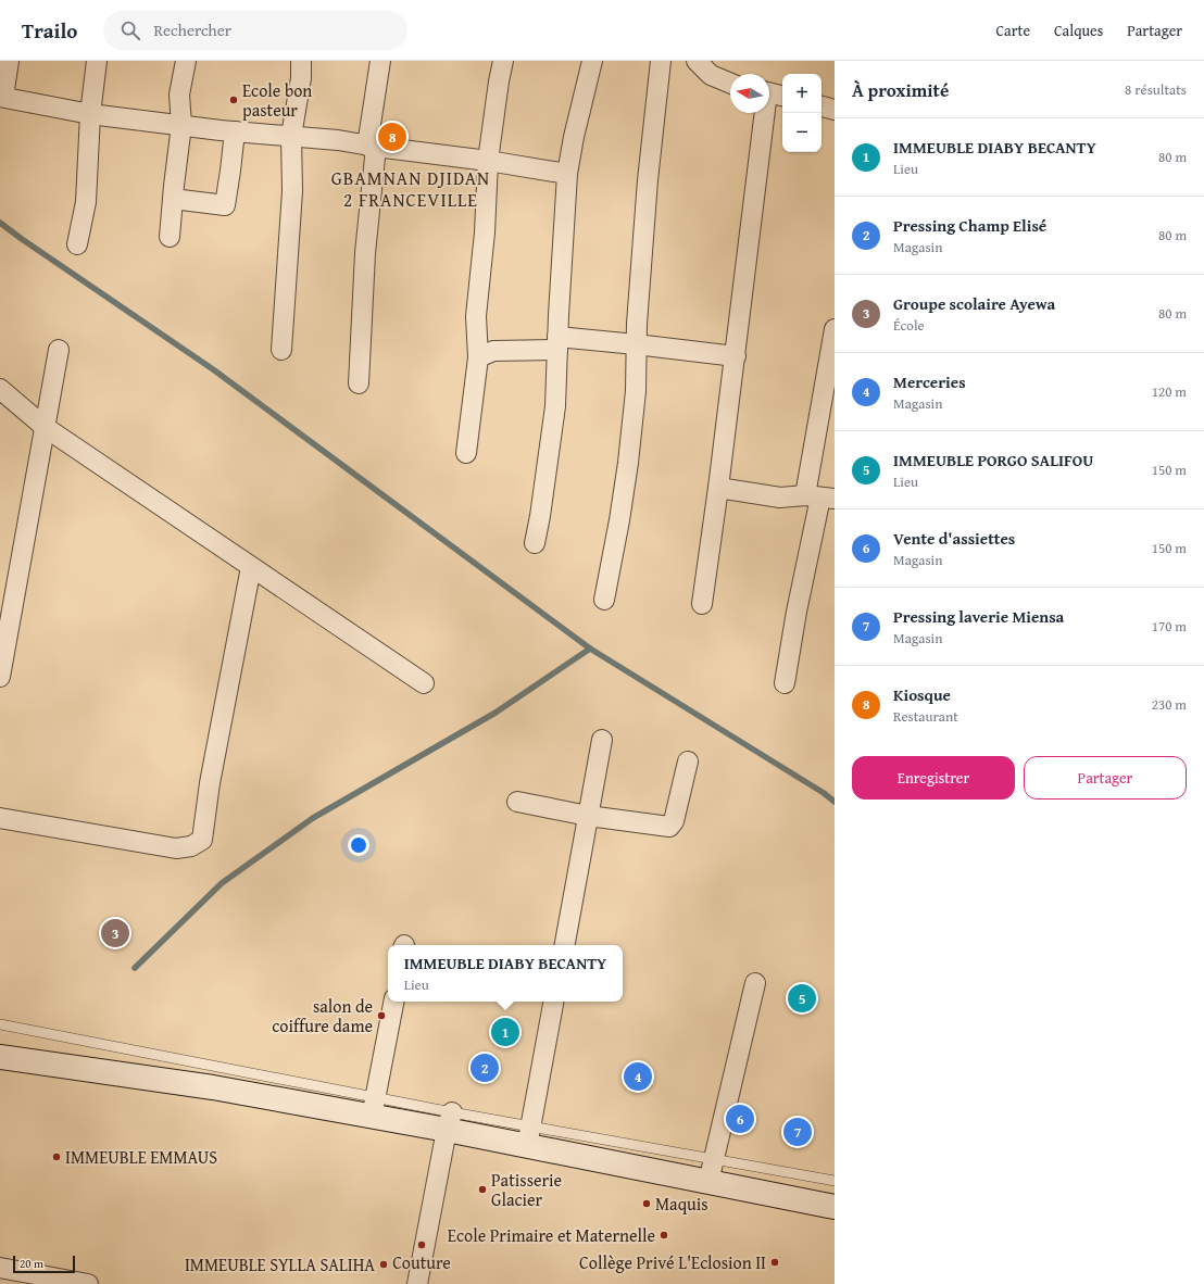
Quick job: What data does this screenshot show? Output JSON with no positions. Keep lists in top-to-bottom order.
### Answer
{
  "districts": ["GBAMNAN DJIDAN 2 FRANCEVILLE"],
  "places": [
    "Ecole bon pasteur",
    "salon de coiffure dame",
    "IMMEUBLE EMMAUS",
    "Patisserie Glacier",
    "Maquis",
    "Ecole Primaire et Maternelle",
    "Couture",
    "Collège Privé L'Eclosion II",
    "IMMEUBLE SYLLA SALIHA"
  ],
  "scale_bar": "20 m",
  "north": "left",
  "page": {
    "header": "Trailo",
    "search": "Rechercher",
    "nav": ["Carte", "Calques", "Partager"],
    "heading": ["À proximité", "8 résultats"],
    "map_buttons": ["+", "−"],
    "list": [
      {
        "mark": "1",
        "name": "IMMEUBLE DIABY BECANTY",
        "note": "Lieu",
        "value": "80 m"
      },
      {
        "mark": "2",
        "name": "Pressing Champ Elisé",
        "note": "Magasin",
        "value": "80 m"
      },
      {
        "mark": "3",
        "name": "Groupe scolaire Ayewa",
        "note": "École",
        "value": "80 m"
      },
      {
        "mark": "4",
        "name": "Merceries",
        "note": "Magasin",
        "value": "120 m"
      },
      {
        "mark": "5",
        "name": "IMMEUBLE PORGO SALIFOU",
        "note": "Lieu",
        "value": "150 m"
      },
      {
        "mark": "6",
        "name": "Vente d'assiettes",
        "note": "Magasin",
        "value": "150 m"
      },
      {
        "mark": "7",
        "name": "Pressing laverie Miensa",
        "note": "Magasin",
        "value": "170 m"
      },
      {
        "mark": "8",
        "name": "Kiosque",
        "note": "Restaurant",
        "value": "230 m"
      }
    ],
    "pins": [
      "8",
      "3",
      "5",
      "1",
      "2",
      "4",
      "6",
      "7"
    ],
    "buttons": ["Enregistrer", "Partager"],
    "popup": ["IMMEUBLE DIABY BECANTY", "Lieu"],
    "scale": "20 m"
  }
}
